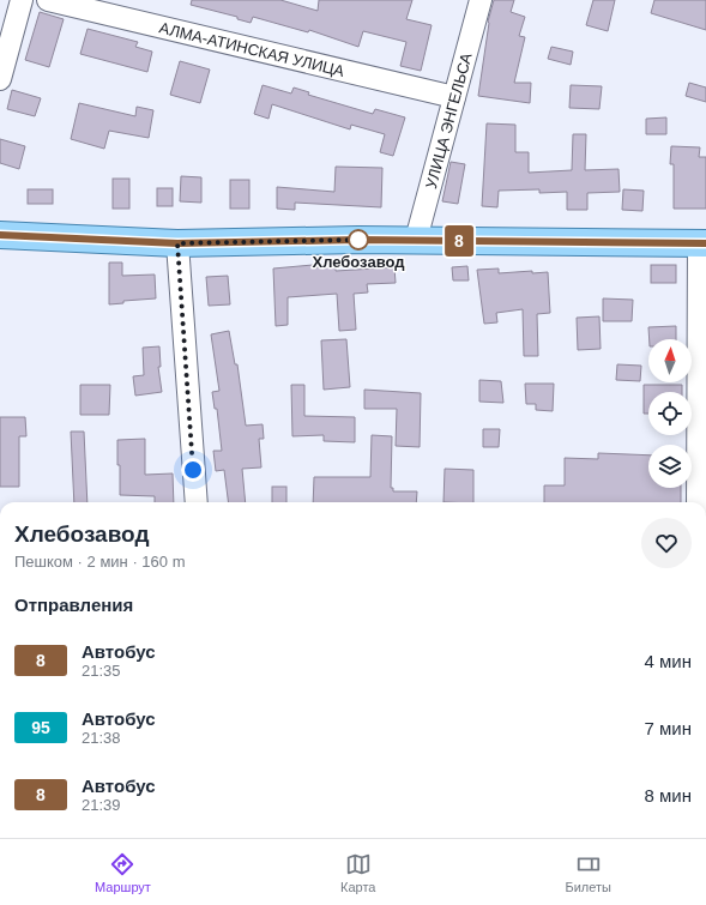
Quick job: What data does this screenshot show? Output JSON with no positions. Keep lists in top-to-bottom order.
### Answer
{
  "streets": {
    "street": ["АЛМА-АТИНСКАЯ УЛИЦА", "УЛИЦА ЭНГЕЛЬСА"]
  },
  "crossings": [
    ["АЛМА-АТИНСКАЯ УЛИЦА", "УЛИЦА ЭНГЕЛЬСА"]
  ],
  "places": ["Хлебозавод"],
  "lines": ["bus line 8"],
  "north": "top",
  "page": {
    "on_map": "8",
    "heading": [
      ["Хлебозавод", "Пешком · 2 мин · 160 m"],
      "Отправления"
    ],
    "list": [
      {
        "mark": "8",
        "name": "Автобус",
        "note": "21:35",
        "value": "4 мин"
      },
      {
        "mark": "95",
        "name": "Автобус",
        "note": "21:38",
        "value": "7 мин"
      },
      {
        "mark": "8",
        "name": "Автобус",
        "note": "21:39",
        "value": "8 мин"
      }
    ],
    "tabs": ["Маршрут", "Карта", "Билеты"]
  }
}
